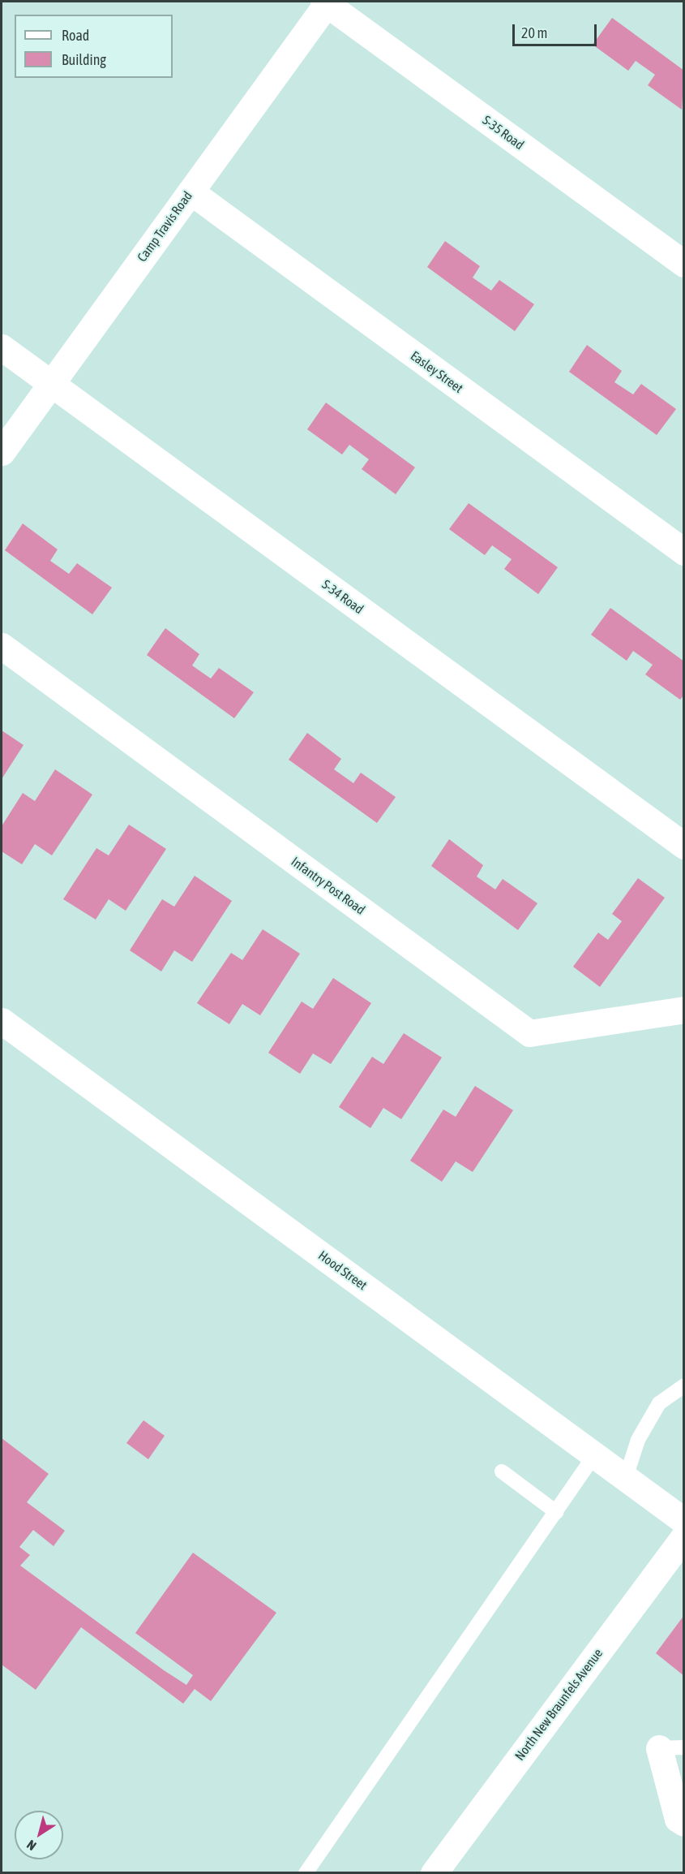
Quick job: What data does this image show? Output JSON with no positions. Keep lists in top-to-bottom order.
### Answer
{
  "streets": {
    "street": [
      "S-35 Road",
      "Camp Travis Road",
      "Easley Street",
      "S-34 Road",
      "Infantry Post Road",
      "Hood Street",
      "North New Braunfels Avenue"
    ]
  },
  "crossings": [
    ["S-35 Road", "Camp Travis Road"],
    ["Camp Travis Road", "Easley Street"],
    ["Camp Travis Road", "S-34 Road"]
  ],
  "legend": ["Road", "Building"],
  "scale_bar": "20 m",
  "north": "bottom left"
}
